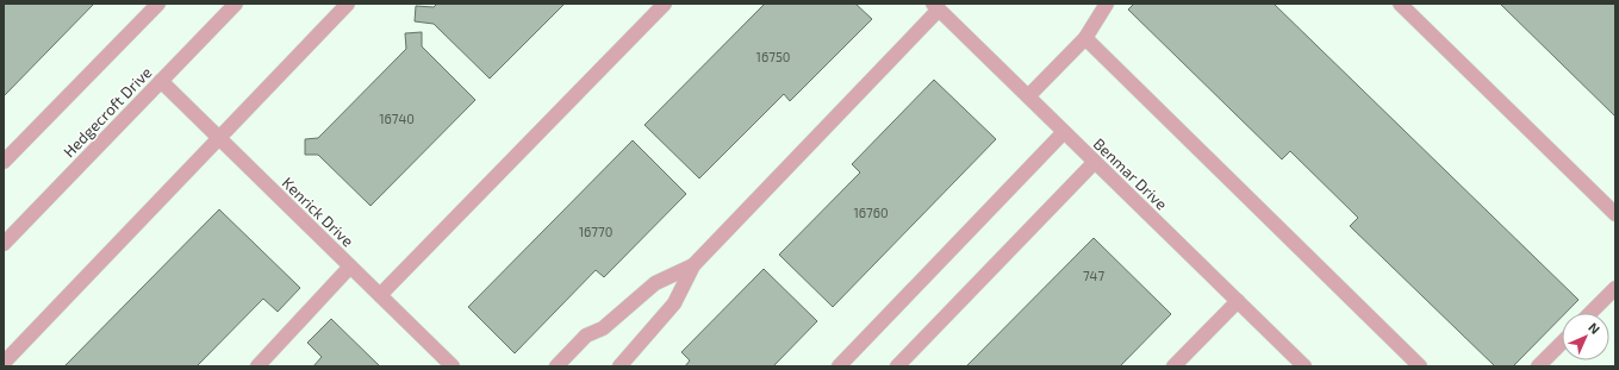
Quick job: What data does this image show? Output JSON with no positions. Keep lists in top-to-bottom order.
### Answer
{
  "streets": {
    "street": ["Hedgecroft Drive", "Benmar Drive", "Kenrick Drive"]
  },
  "crossings": [
    ["Hedgecroft Drive", "Kenrick Drive"]
  ],
  "house_numbers": [
    "16750",
    "16740",
    "16760",
    "16770",
    "747"
  ],
  "north": "top right"
}
